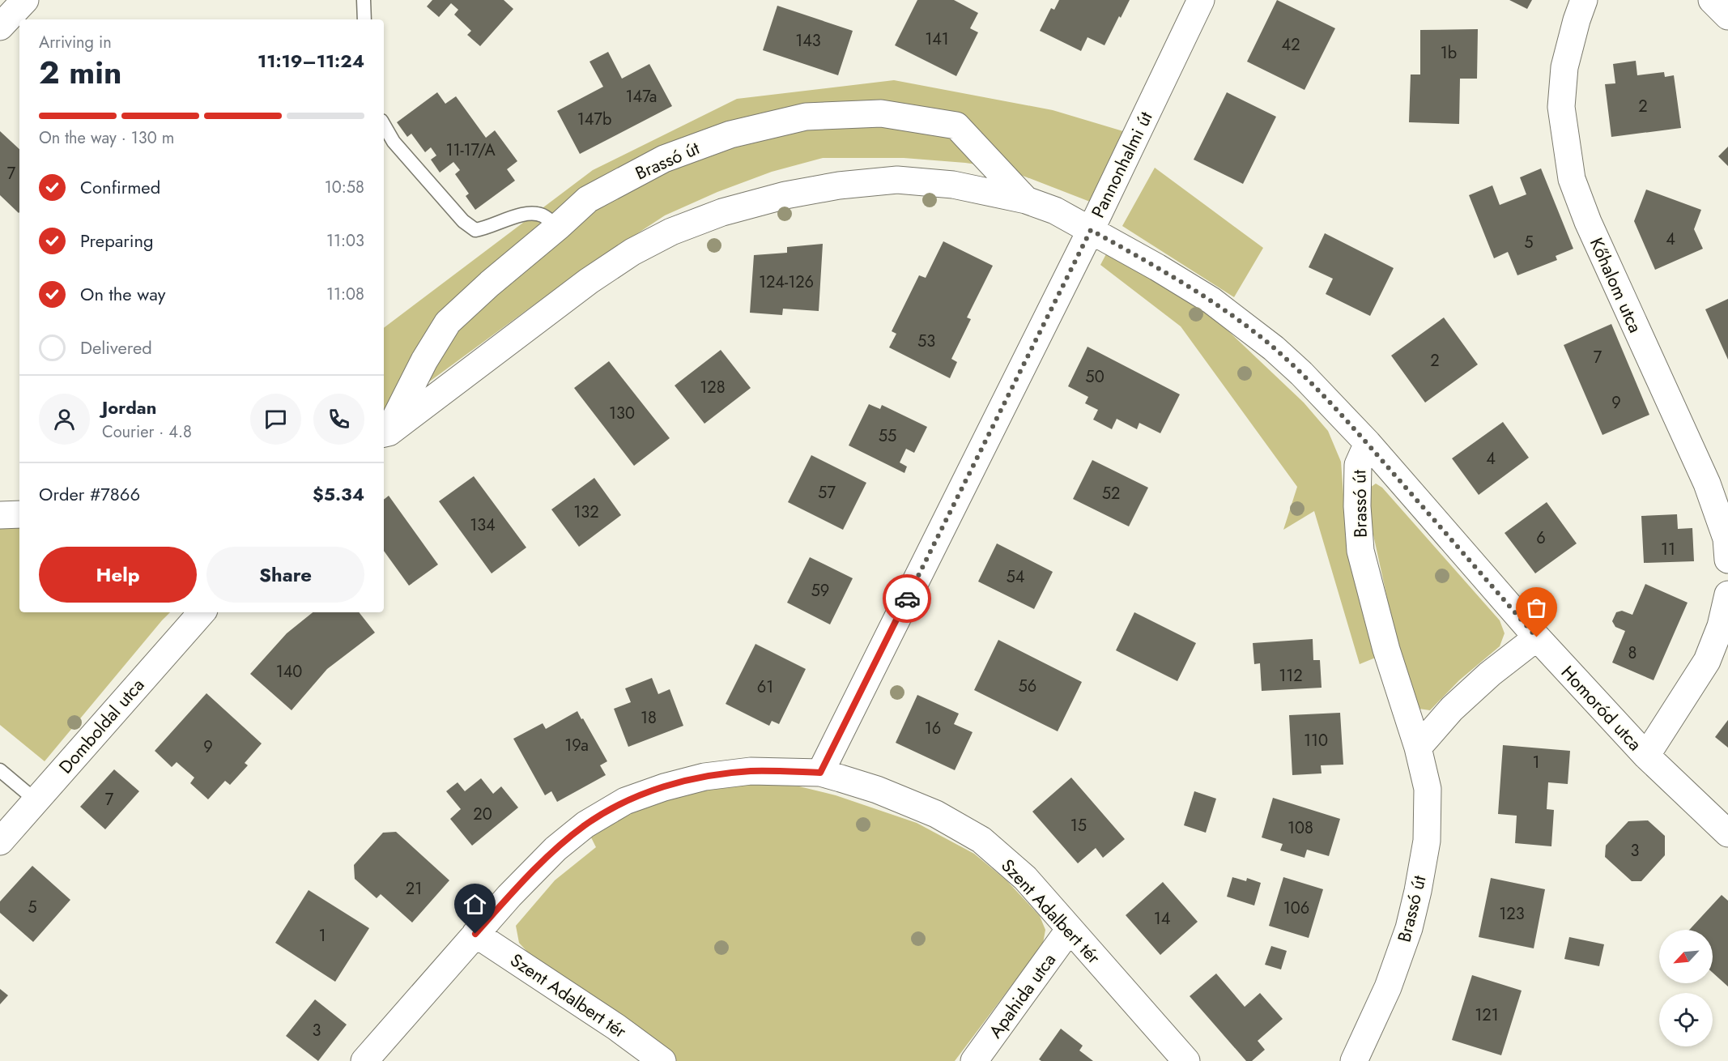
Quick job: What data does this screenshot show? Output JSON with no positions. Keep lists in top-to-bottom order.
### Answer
{
  "streets": {
    "street": [
      "Brassó út",
      "Pannonhalmi út",
      "Kőhalom utca",
      "Homoród utca",
      "Domboldal utca",
      "Szent Adalbert tér",
      "Apahida utca"
    ]
  },
  "crossings": [
    ["Brassó út", "Pannonhalmi út"],
    ["Brassó út", "Homoród utca"],
    ["Pannonhalmi út", "Szent Adalbert tér"],
    ["Szent Adalbert tér", "Apahida utca"]
  ],
  "house_numbers": [
    "141",
    "143",
    "42",
    "1b",
    "147a",
    "2",
    "147b",
    "11-17/A",
    "7",
    "4",
    "5",
    "124-126",
    "53",
    "7",
    "2",
    "50",
    "128",
    "9",
    "130",
    "55",
    "4",
    "57",
    "52",
    "132",
    "134",
    "6",
    "11",
    "54",
    "59",
    "8",
    "140",
    "112",
    "56",
    "61",
    "18",
    "16",
    "110",
    "19a",
    "9",
    "1",
    "7",
    "20",
    "15",
    "108",
    "3",
    "21",
    "5",
    "106",
    "123",
    "14",
    "1",
    "121",
    "3"
  ],
  "north": "bottom left",
  "page": {
    "heading": ["2 min", "Arriving in", "11:19–11:24"],
    "panel": [
      "Jordan",
      "Courier · 4.8",
      "Order #7866",
      "$5.34"
    ],
    "bar": "On the way · 130 m",
    "list": [
      ["Confirmed", "10:58"],
      ["Preparing", "11:03"],
      ["On the way", "11:08"],
      "Delivered"
    ],
    "buttons": ["Help", "Share"]
  }
}
